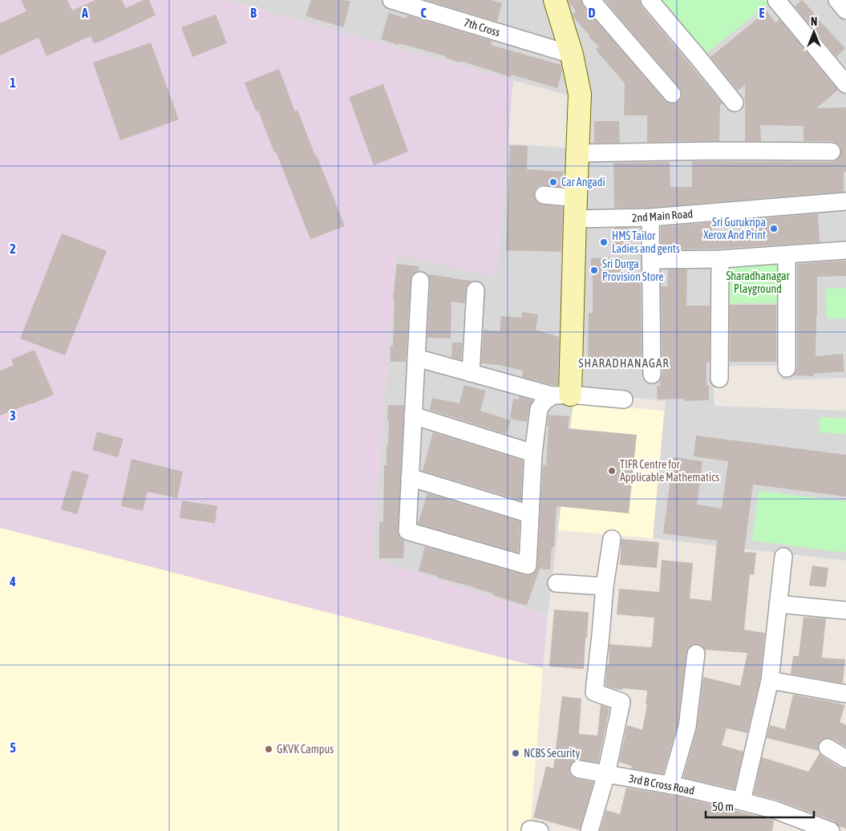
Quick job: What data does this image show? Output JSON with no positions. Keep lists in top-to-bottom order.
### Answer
{
  "streets": {
    "street": ["7th Cross", "2nd Main Road", "3rd B Cross Road"]
  },
  "districts": ["SHARADHANAGAR"],
  "parks": ["Sharadhanagar Playground"],
  "places": [
    "Car Angadi",
    "Sri Gurukripa Xerox And Print",
    "HMS Tailor Ladies and gents",
    "Sri Durga Provision Store",
    "TIFR Centre for Applicable Mathematics",
    "GKVK Campus",
    "NCBS Security"
  ],
  "scale_bar": "50 m",
  "north": "top",
  "grid": {
    "columns": [
      "A",
      "B",
      "C",
      "D",
      "E"
    ],
    "rows": [
      "1",
      "2",
      "3",
      "4",
      "5"
    ]
  }
}
